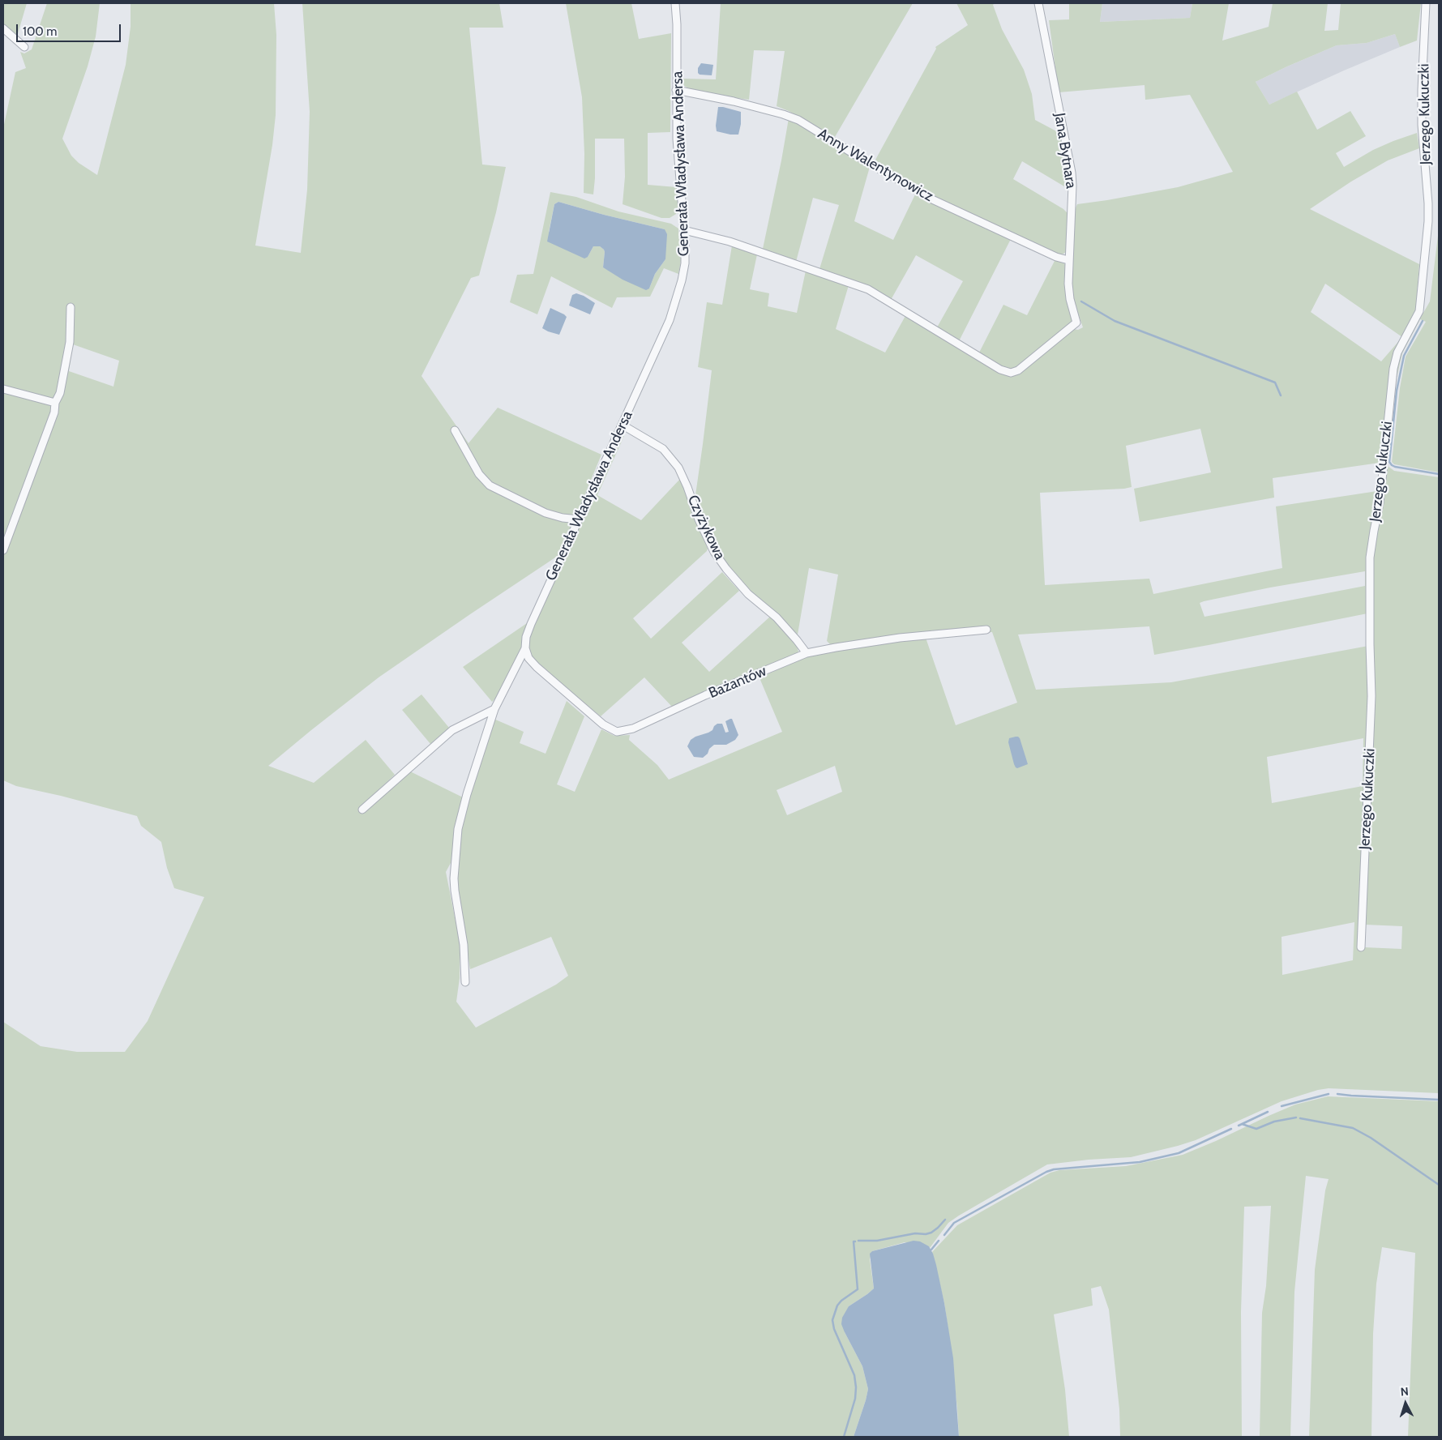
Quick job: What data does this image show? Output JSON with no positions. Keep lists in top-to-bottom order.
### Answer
{
  "streets": {
    "street": [
      "Jerzego Kukuczki",
      "Jana Bytnara",
      "Generała Władysława Andersa",
      "Anny Walentynowicz",
      "Czyżykowa",
      "Bażantów"
    ]
  },
  "crossings": [
    ["Jana Bytnara", "Generała Władysława Andersa"],
    ["Jana Bytnara", "Anny Walentynowicz"],
    ["Generała Władysława Andersa", "Anny Walentynowicz"],
    ["Generała Władysława Andersa", "Czyżykowa"],
    ["Generała Władysława Andersa", "Bażantów"],
    ["Czyżykowa", "Bażantów"]
  ],
  "scale_bar": "100 m",
  "north": "top"
}
